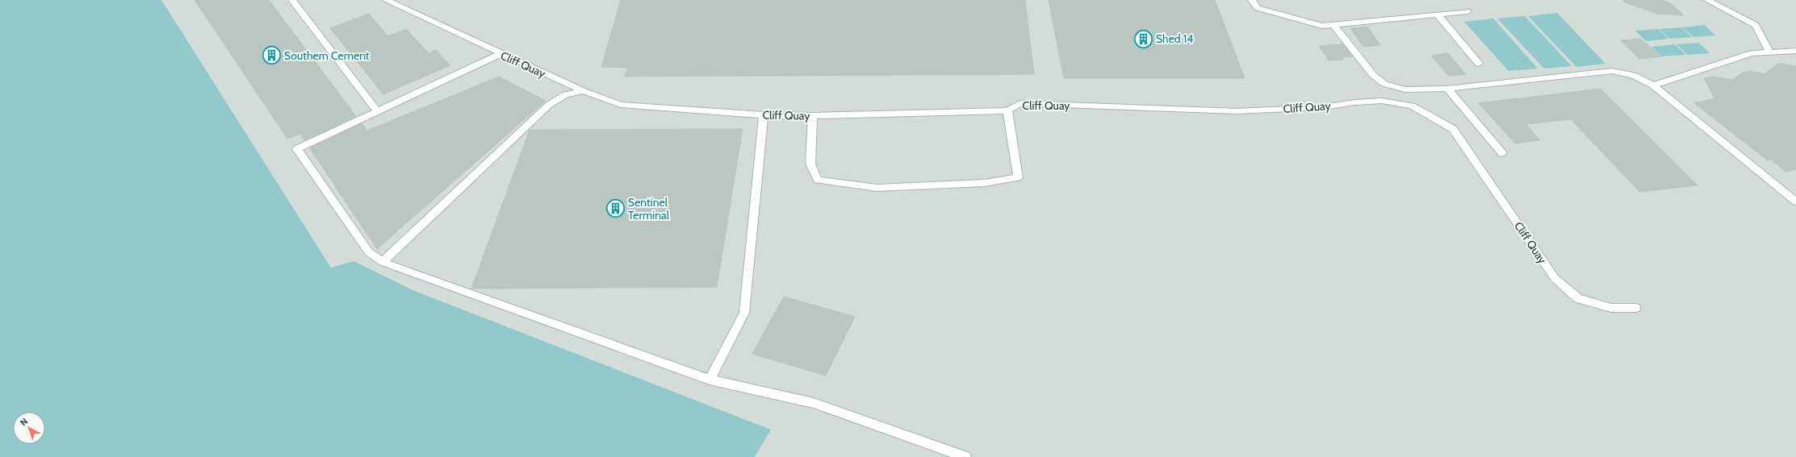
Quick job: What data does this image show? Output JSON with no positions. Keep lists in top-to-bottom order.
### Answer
{
  "streets": {
    "lane": ["Cliff Quay"]
  },
  "places": {
    "building": ["Shed 14", "Southern Cement", "Sentinel Terminal"]
  },
  "north": "top left"
}
